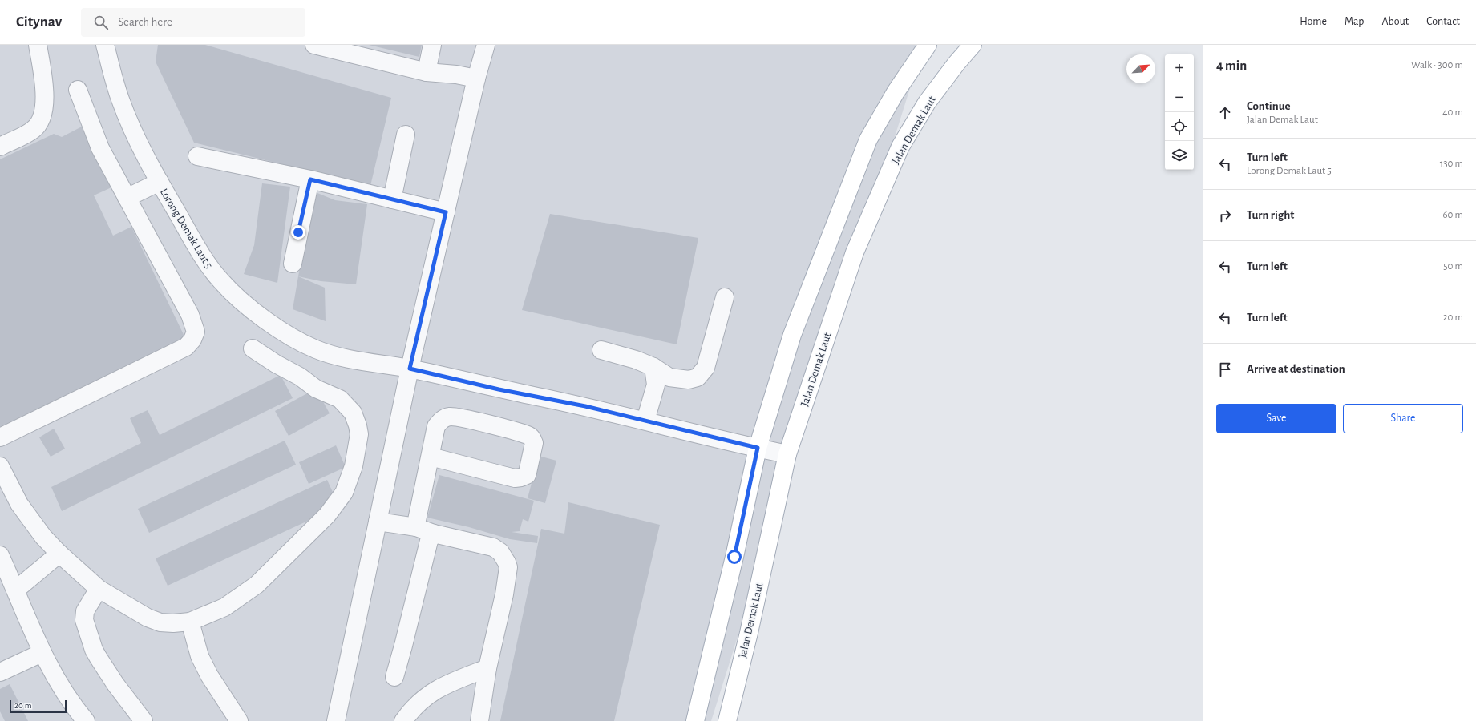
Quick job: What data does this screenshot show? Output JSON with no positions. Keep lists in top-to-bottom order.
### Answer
{
  "streets": {
    "main road": ["Jalan Demak Laut"],
    "street": ["Lorong Demak Laut 5"]
  },
  "crossings": [
    ["Jalan Demak Laut", "Lorong Demak Laut 5"]
  ],
  "scale_bar": "20 m",
  "north": "top right",
  "page": {
    "header": "Citynav",
    "search": "Search here",
    "nav": [
      "Home",
      "Map",
      "About",
      "Contact"
    ],
    "heading": ["4 min", "Walk · 300 m"],
    "map_buttons": ["+", "−"],
    "list": [
      ["Continue", "Jalan Demak Laut", "40 m"],
      ["Turn left", "Lorong Demak Laut 5", "130 m"],
      ["Turn right", "60 m"],
      ["Turn left", "50 m"],
      ["Turn left", "20 m"],
      "Arrive at destination"
    ],
    "buttons": ["Save", "Share"],
    "scale": "20 m"
  }
}
